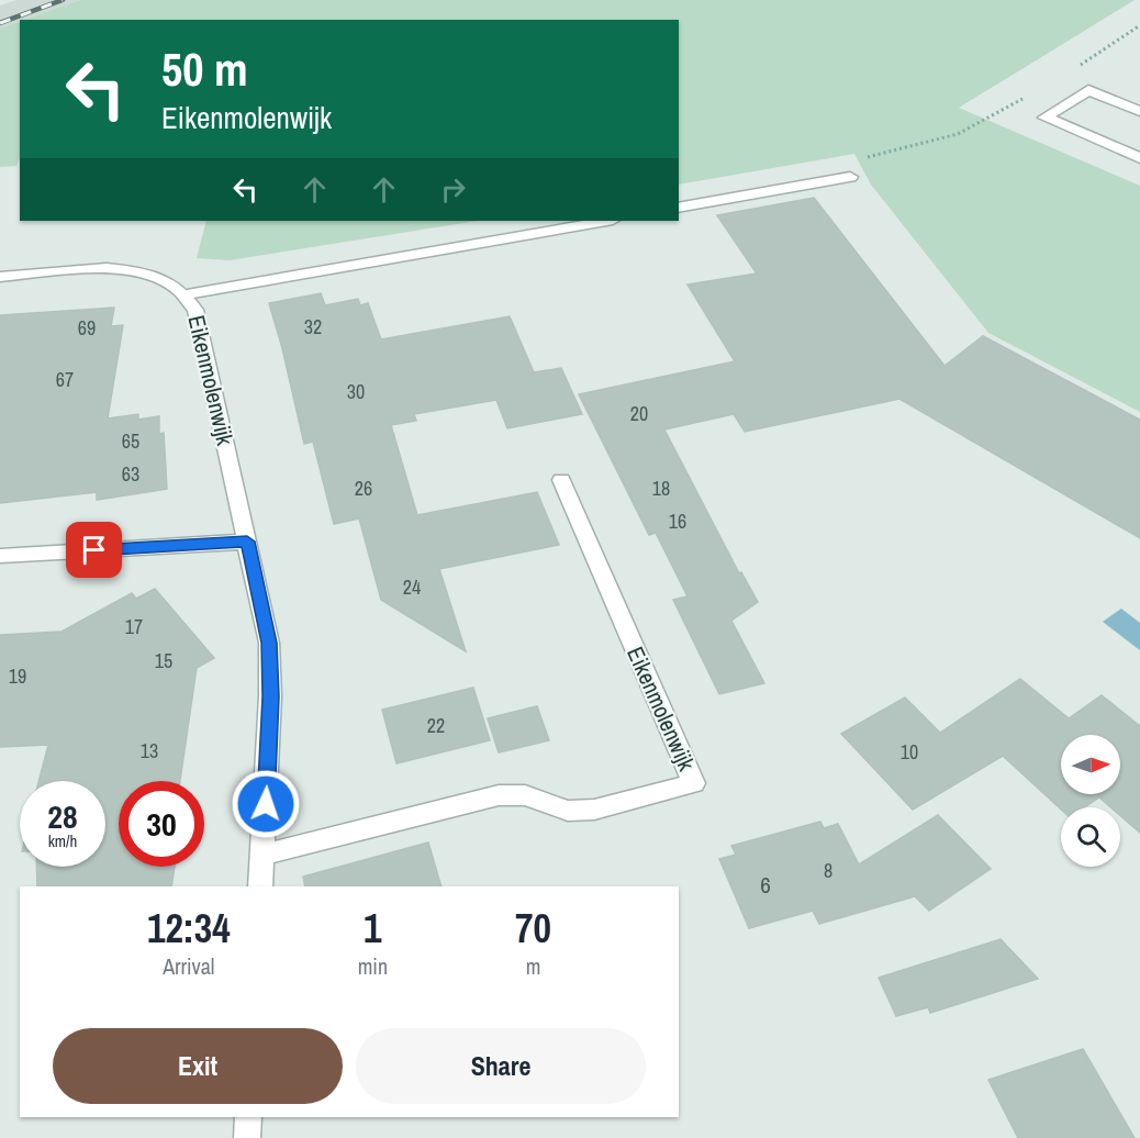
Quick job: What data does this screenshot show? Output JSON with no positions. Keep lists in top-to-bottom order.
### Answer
{
  "streets": {
    "street": ["Eikenmolenwijk"]
  },
  "house_numbers": [
    "32",
    "69",
    "67",
    "30",
    "20",
    "65",
    "63",
    "26",
    "18",
    "16",
    "24",
    "17",
    "15",
    "19",
    "22",
    "13",
    "10",
    "8",
    "6"
  ],
  "north": "right",
  "page": {
    "turn": ["50 m", "Eikenmolenwijk"],
    "speed": "28 km/h",
    "limit": "30",
    "eta": [
      "12:34",
      "Arrival",
      "1",
      "min",
      "70",
      "m"
    ],
    "buttons": ["Exit", "Share"]
  }
}
